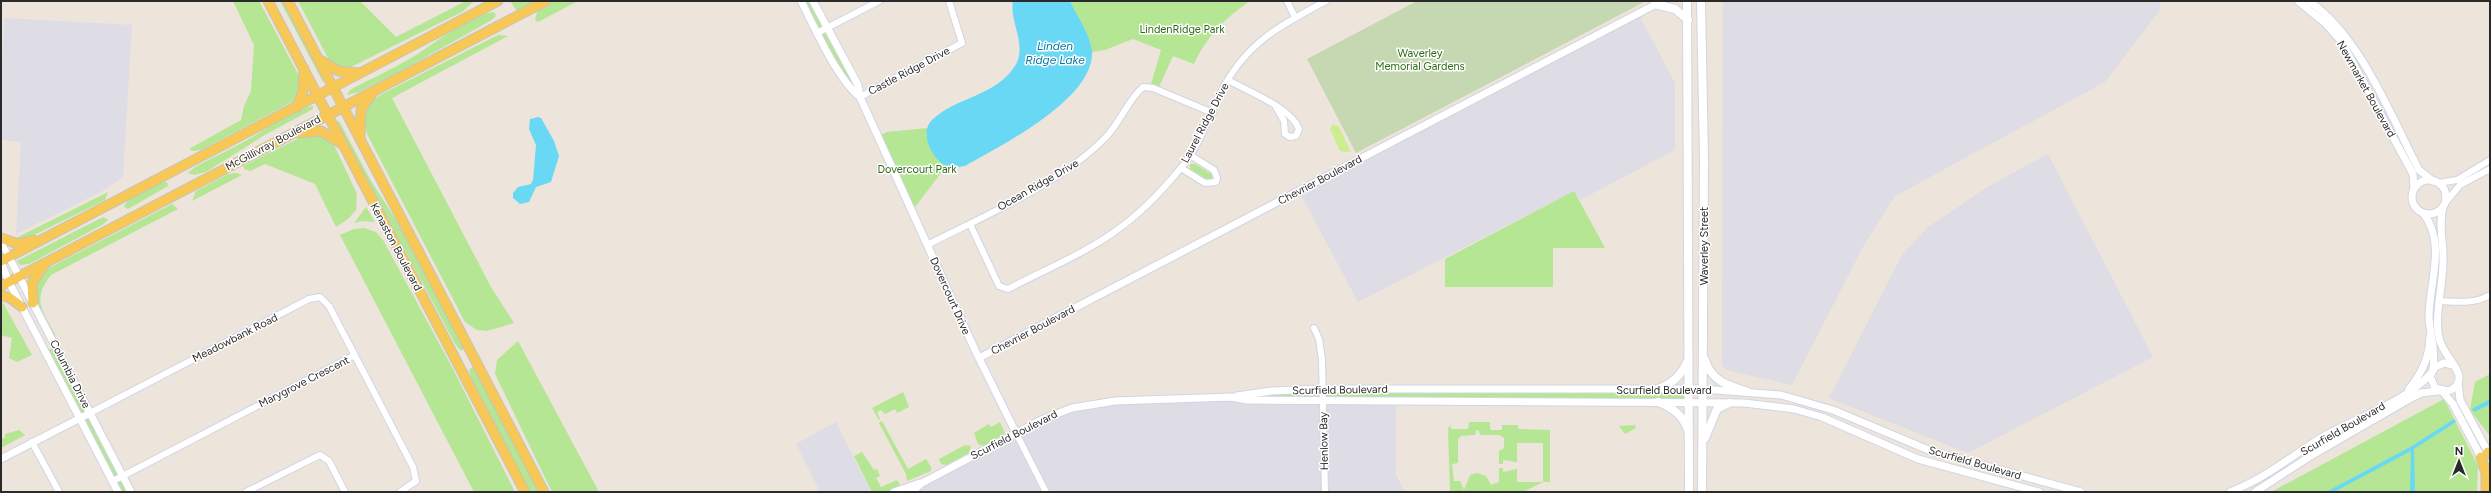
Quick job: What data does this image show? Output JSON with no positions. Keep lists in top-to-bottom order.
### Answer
{
  "streets": {
    "main road": ["McGillivray Boulevard", "Waverley Street", "Kenaston Boulevard"],
    "street": [
      "Castle Ridge Drive",
      "Newmarket Boulevard",
      "Laurel Ridge Drive",
      "Chevrier Boulevard",
      "Ocean Ridge Drive",
      "Dovercourt Drive",
      "Meadowbank Road",
      "Columbia Drive",
      "Marygrove Crescent",
      "Scurfield Boulevard",
      "Henlow Bay"
    ]
  },
  "crossings": [
    ["Castle Ridge Drive", "Dovercourt Drive"],
    ["Laurel Ridge Drive", "Ocean Ridge Drive"],
    ["McGillivray Boulevard", "Kenaston Boulevard"],
    ["McGillivray Boulevard", "Columbia Drive"],
    ["Chevrier Boulevard", "Dovercourt Drive"],
    ["Ocean Ridge Drive", "Dovercourt Drive"],
    ["Waverley Street", "Scurfield Boulevard"],
    ["Dovercourt Drive", "Scurfield Boulevard"],
    ["Meadowbank Road", "Columbia Drive"],
    ["Meadowbank Road", "Marygrove Crescent"],
    ["Columbia Drive", "Marygrove Crescent"],
    ["Scurfield Boulevard", "Henlow Bay"]
  ],
  "water": ["Linden Ridge Lake"],
  "parks": ["LindenRidge Park", "Waverley Memorial Gardens", "Dovercourt Park"],
  "north": "top"
}
